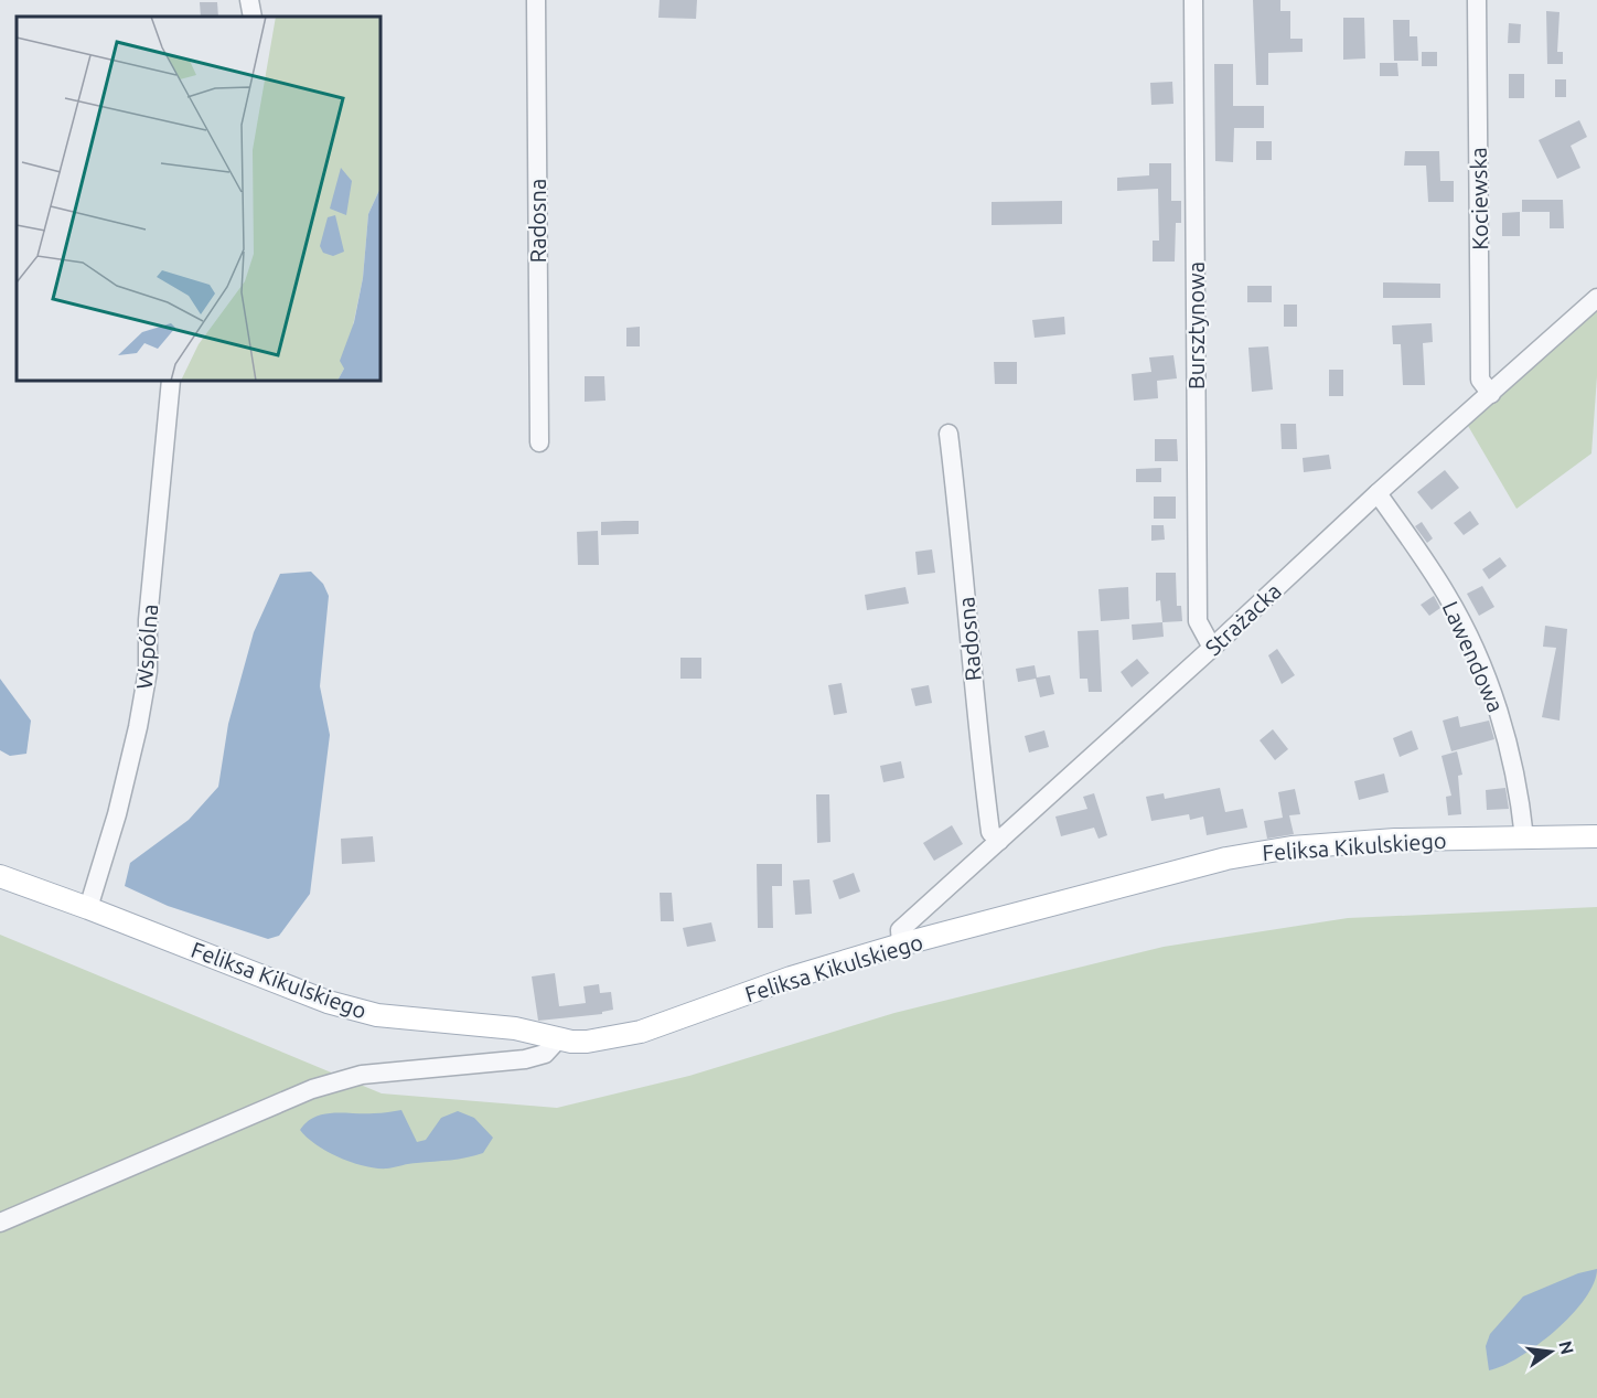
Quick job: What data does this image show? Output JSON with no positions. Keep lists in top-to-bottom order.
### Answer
{
  "streets": {
    "main road": ["Feliksa Kikulskiego"],
    "street": [
      "Kociewska",
      "Radosna",
      "Bursztynowa",
      "Strażacka",
      "Wspólna",
      "Lawendowa"
    ]
  },
  "crossings": [
    ["Kociewska", "Strażacka"],
    ["Radosna", "Strażacka"],
    ["Bursztynowa", "Strażacka"],
    ["Strażacka", "Lawendowa"],
    ["Strażacka", "Feliksa Kikulskiego"],
    ["Wspólna", "Feliksa Kikulskiego"],
    ["Lawendowa", "Feliksa Kikulskiego"]
  ],
  "north": "right"
}
